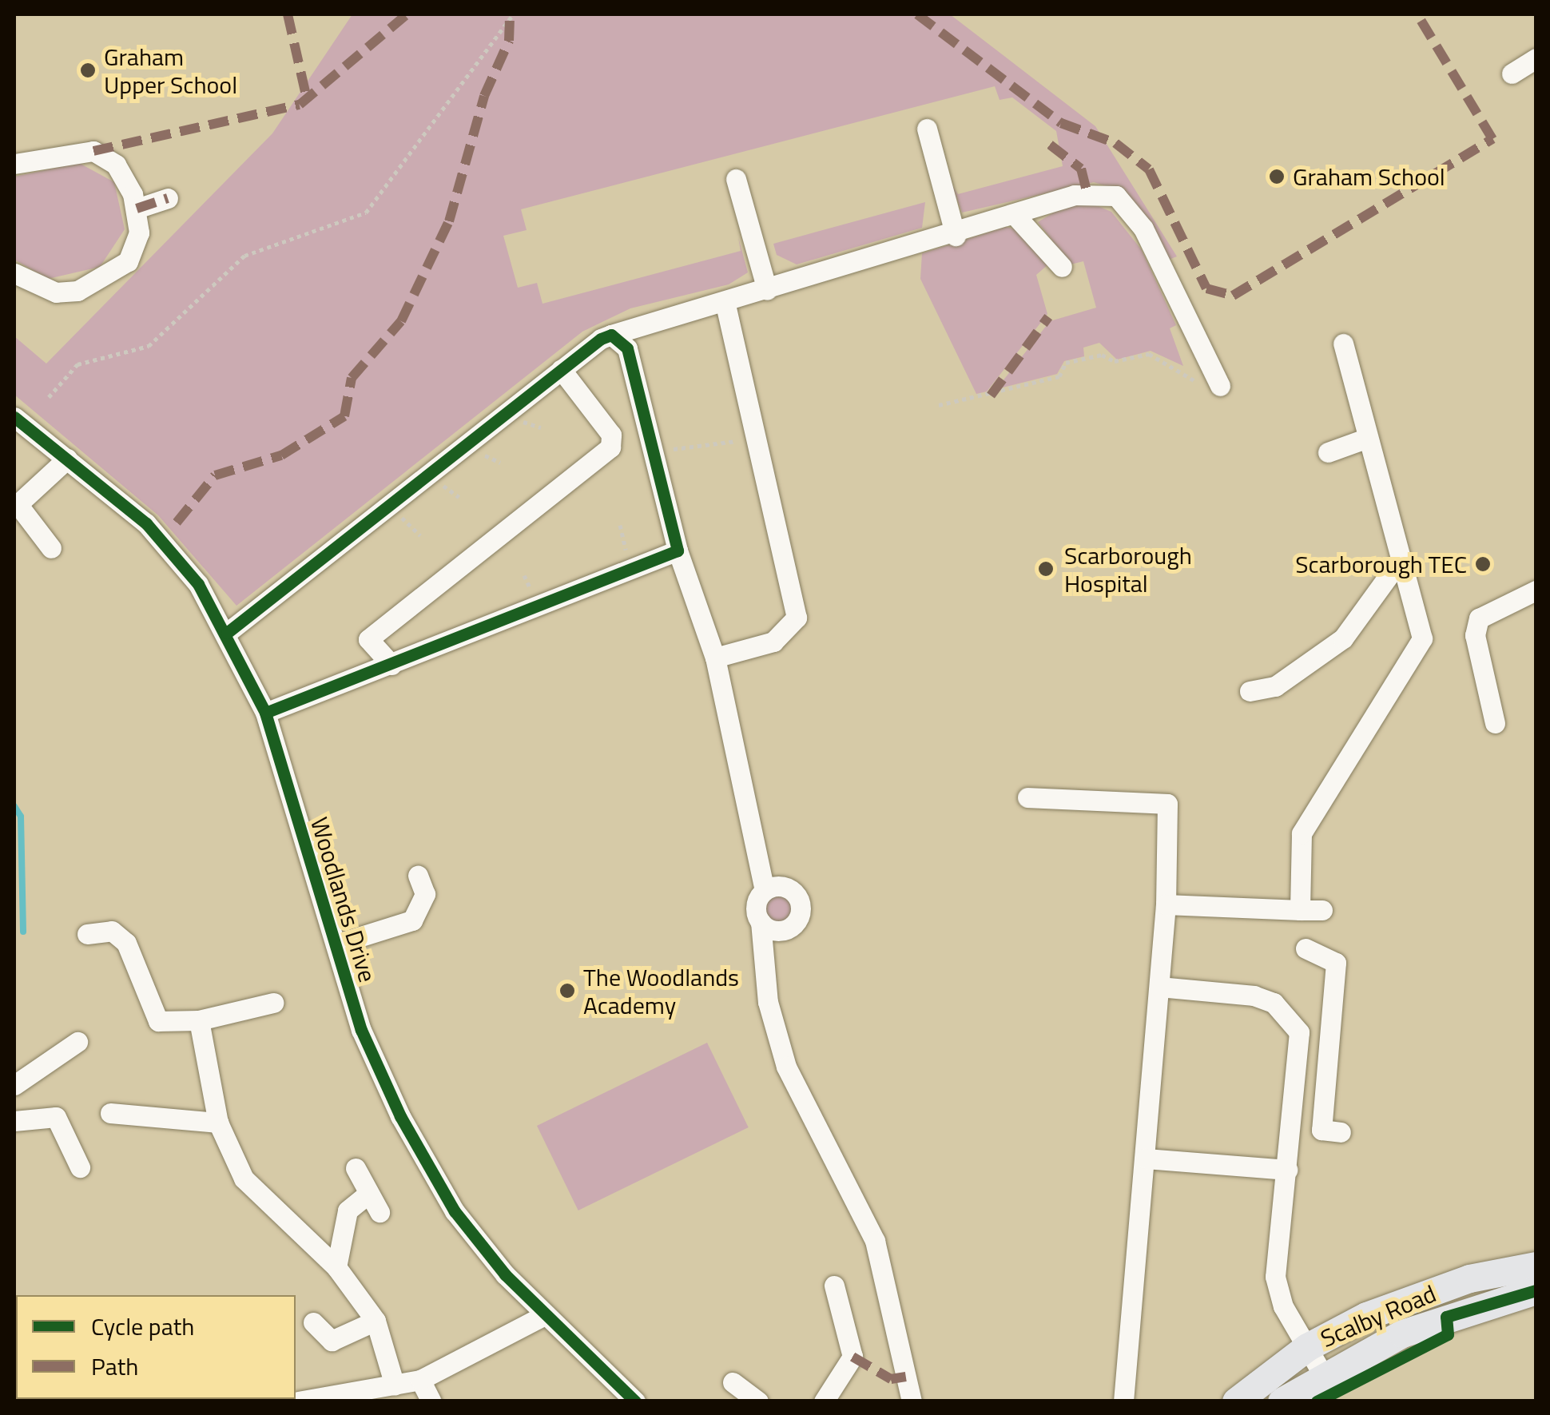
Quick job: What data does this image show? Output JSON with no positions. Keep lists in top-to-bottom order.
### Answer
{
  "streets": {
    "highway": ["Scalby Road"],
    "street": ["Woodlands Drive"]
  },
  "places": [
    "Graham Upper School",
    "Graham School",
    "Scarborough TEC",
    "Scarborough Hospital",
    "The Woodlands Academy"
  ],
  "legend": ["Cycle path", "Path"]
}
